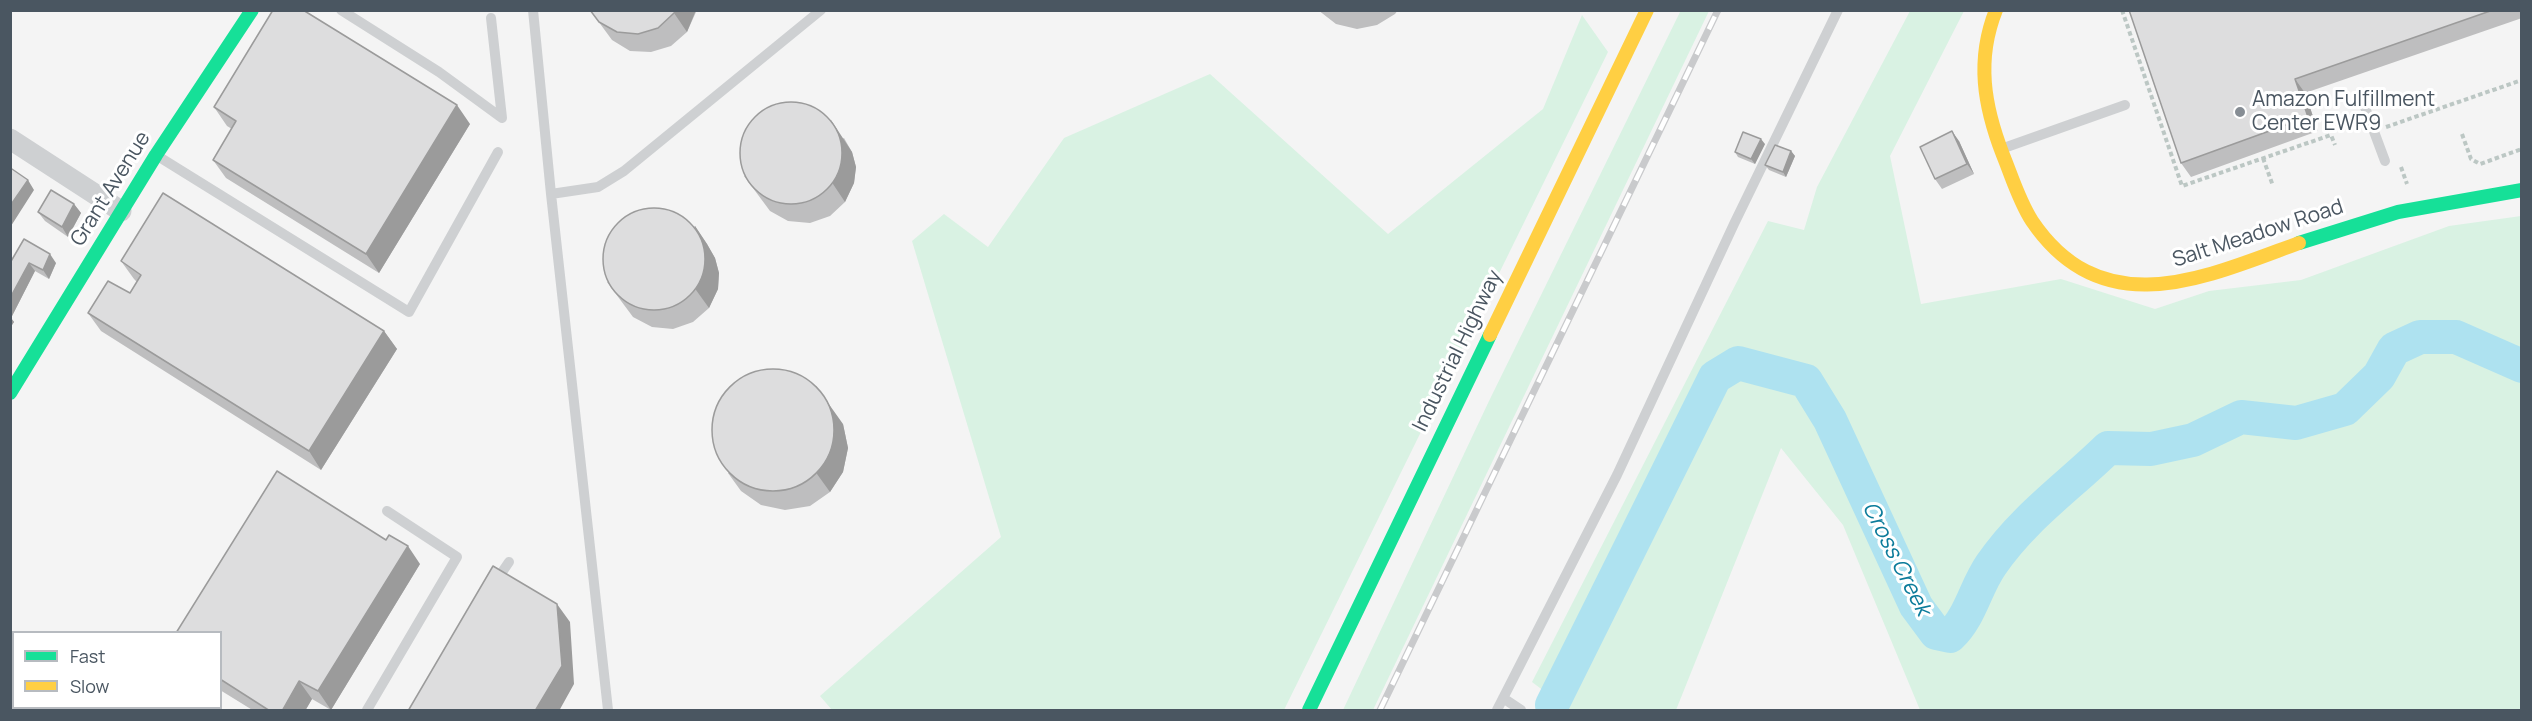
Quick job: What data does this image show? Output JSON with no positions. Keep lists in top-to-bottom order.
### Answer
{
  "streets": {
    "street": ["Grant Avenue", "Salt Meadow Road", "Industrial Highway"]
  },
  "water": ["Cross Creek"],
  "places": ["Amazon Fulfillment Center EWR9"],
  "legend": ["Fast", "Slow"]
}
